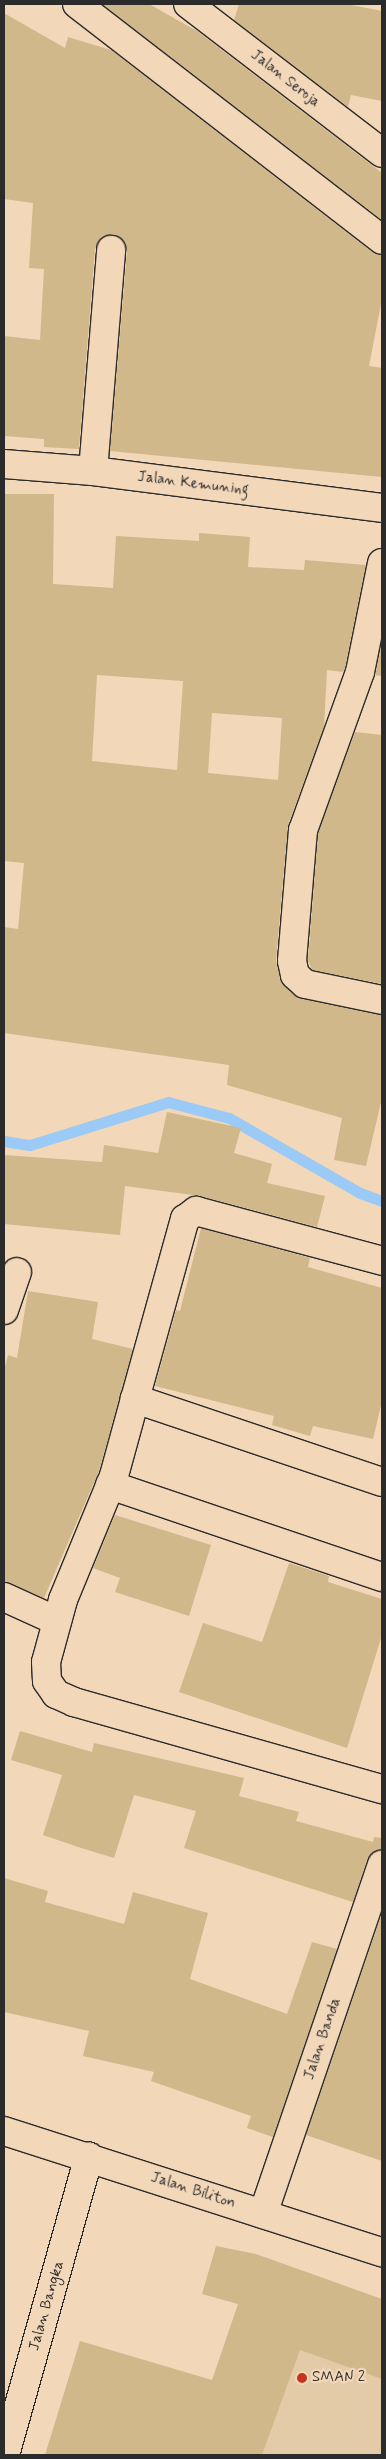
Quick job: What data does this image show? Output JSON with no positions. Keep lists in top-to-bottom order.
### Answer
{
  "streets": {
    "street": [
      "Jalan Seroja",
      "Jalan Kemuning",
      "Jalan Banda",
      "Jalan Biliton",
      "Jalan Bangka"
    ]
  },
  "crossings": [
    ["Jalan Banda", "Jalan Biliton"],
    ["Jalan Biliton", "Jalan Bangka"]
  ],
  "places": ["SMAN 2"]
}
